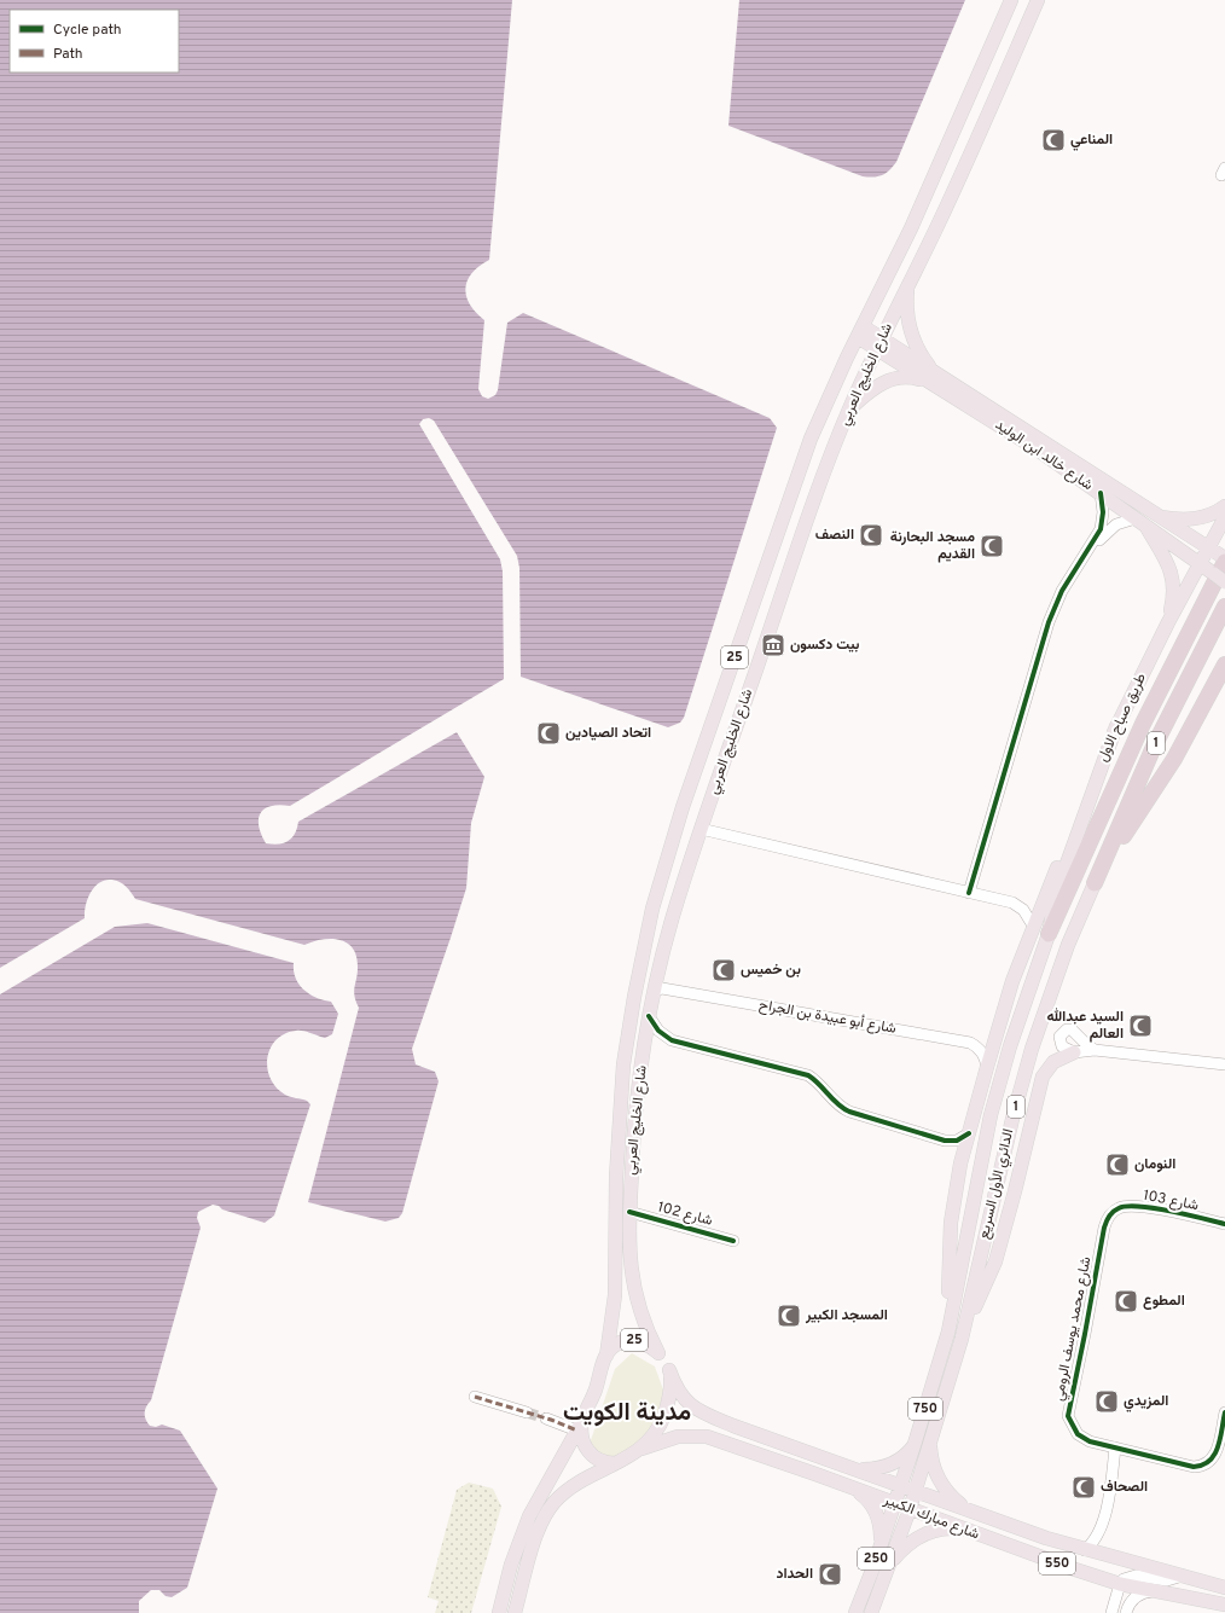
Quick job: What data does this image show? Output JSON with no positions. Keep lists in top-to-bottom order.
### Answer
{
  "streets": {
    "highway": ["طريق صباح الاول", "1"],
    "main road": [
      "شارع الخليج العربي",
      "شارع خالد ابن الوليد",
      "25",
      "الدائري الأول السريع",
      "750",
      "شارع مبارك الكبير",
      "250",
      "550"
    ],
    "street": [
      "شارع أبو عبيدة بن الجراح",
      "شارع 103",
      "شارع 102",
      "شارع محمد يوسف الرومي"
    ]
  },
  "crossings": [
    ["شارع الخليج العربي", "شارع خالد ابن الوليد"],
    ["شارع الخليج العربي", "25"],
    ["شارع الخليج العربي", "شارع أبو عبيدة بن الجراح"],
    ["شارع الخليج العربي", "شارع 102"],
    ["شارع الخليج العربي", "شارع مبارك الكبير"],
    ["شارع خالد ابن الوليد", "طريق صباح الاول"],
    ["25", "شارع مبارك الكبير"],
    ["طريق صباح الاول", "الدائري الأول السريع"],
    ["1", "الدائري الأول السريع"],
    ["شارع أبو عبيدة بن الجراح", "الدائري الأول السريع"],
    ["الدائري الأول السريع", "شارع مبارك الكبير"],
    ["الدائري الأول السريع", "250"],
    ["شارع 103", "شارع محمد يوسف الرومي"],
    ["شارع مبارك الكبير", "250"]
  ],
  "districts": ["مدينة الكويت"],
  "places": {
    "mosque": [
      "المناعي",
      "النصف",
      "مسجد البحارنة القديم",
      "اتحاد الصيادين",
      "بن خميس",
      "السيد عبدالله العالم",
      "النومان",
      "المطوع",
      "المسجد الكبير",
      "المزيدي",
      "الصحاف",
      "الحداد"
    ],
    "museum": ["بيت دكسون"]
  },
  "legend": ["Cycle path", "Path"]
}
